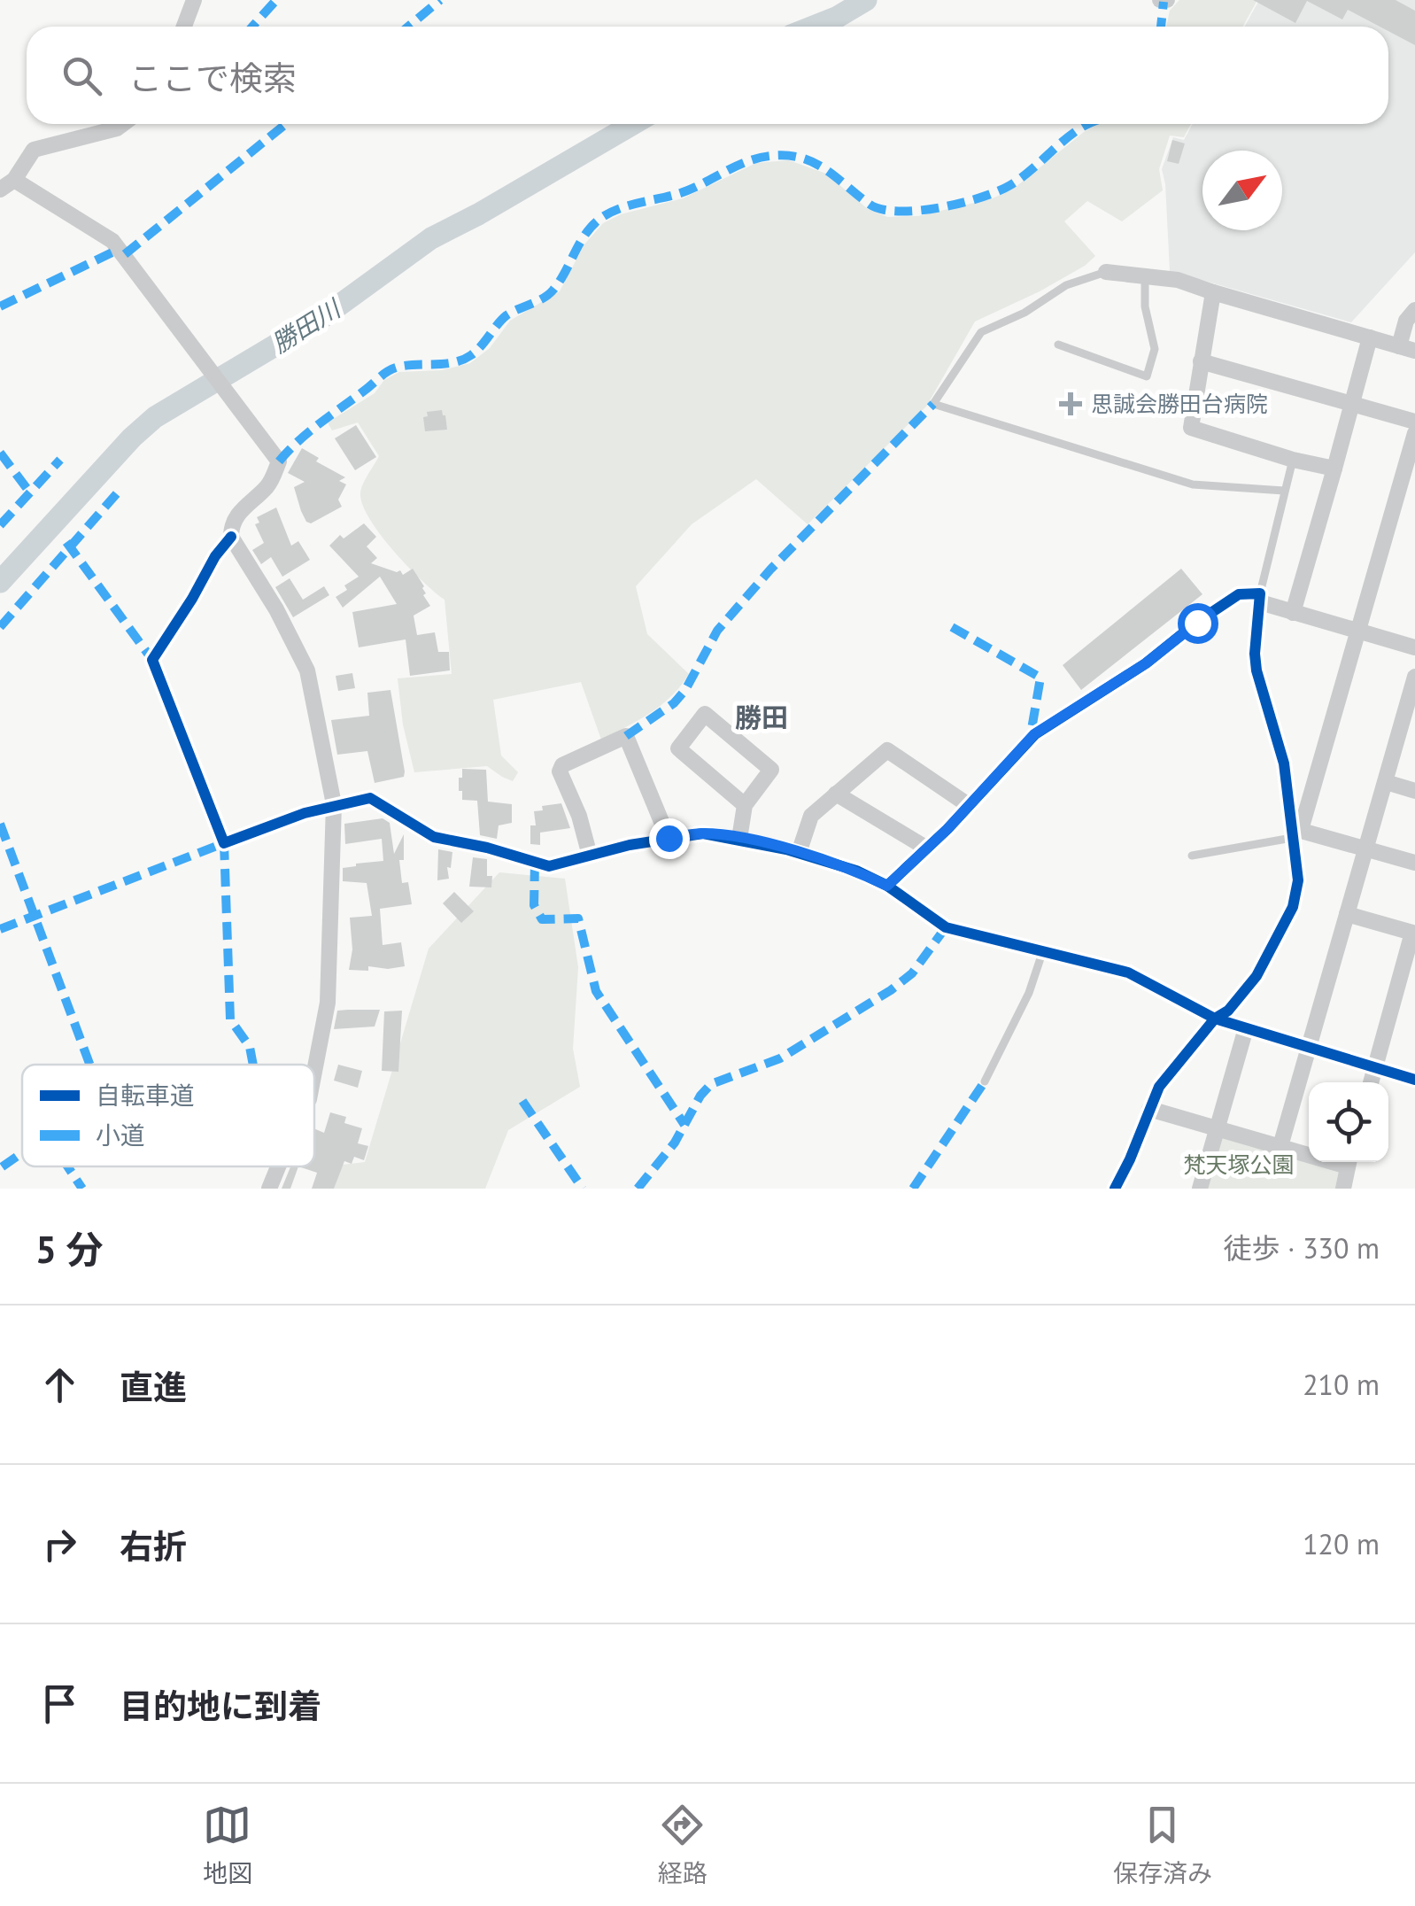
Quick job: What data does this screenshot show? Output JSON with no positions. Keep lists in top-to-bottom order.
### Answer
{
  "districts": ["勝田"],
  "water": ["勝田川"],
  "parks": ["梵天塚公園"],
  "places": {
    "health": ["思誠会勝田台病院"]
  },
  "legend": ["自転車道", "小道"],
  "north": "top right",
  "page": {
    "search": "ここで検索",
    "heading": ["5 分", "徒歩 · 330 m"],
    "list": [
      ["直進", "210 m"],
      ["右折", "120 m"],
      "目的地に到着"
    ],
    "nav": ["地図", "経路", "保存済み"]
  }
}
